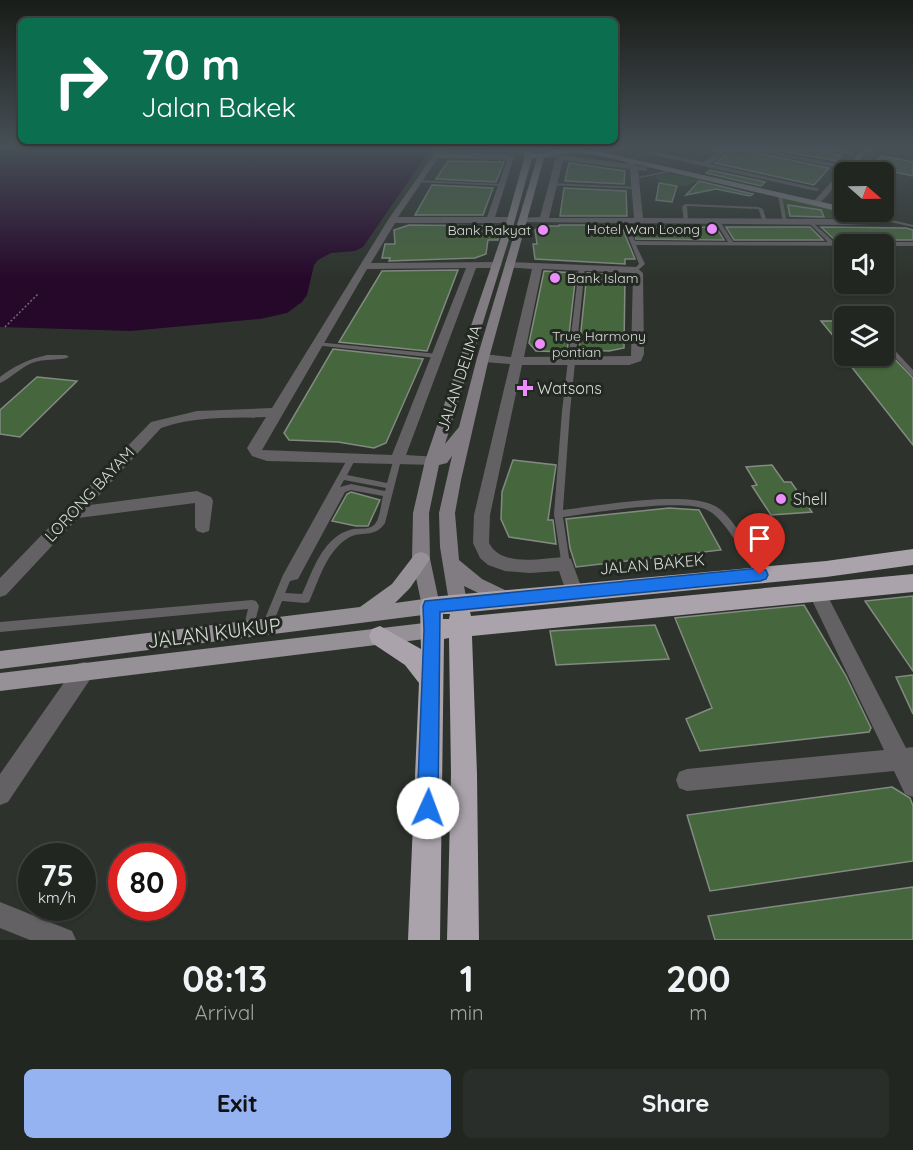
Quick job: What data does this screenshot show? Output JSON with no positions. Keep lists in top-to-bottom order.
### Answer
{
  "streets": {
    "highway": ["JALAN BAKEK"],
    "main road": ["JALAN KUKUP"],
    "street": ["JALAN DELIMA", "LORONG BAYAM"]
  },
  "crossings": [
    ["JALAN DELIMA", "JALAN BAKEK"],
    ["JALAN DELIMA", "JALAN KUKUP"],
    ["JALAN BAKEK", "JALAN KUKUP"]
  ],
  "places": {
    "other": [
      "Hotel Wan Loong",
      "Bank Rakyat",
      "Bank Islam",
      "True Harmony pontian",
      "Shell"
    ],
    "health": ["Watsons"]
  },
  "north": "right",
  "page": {
    "turn": ["70 m", "Jalan Bakek"],
    "speed": "75 km/h",
    "limit": "80",
    "eta": [
      "08:13",
      "Arrival",
      "1",
      "min",
      "200",
      "m"
    ],
    "buttons": ["Exit", "Share"]
  }
}
